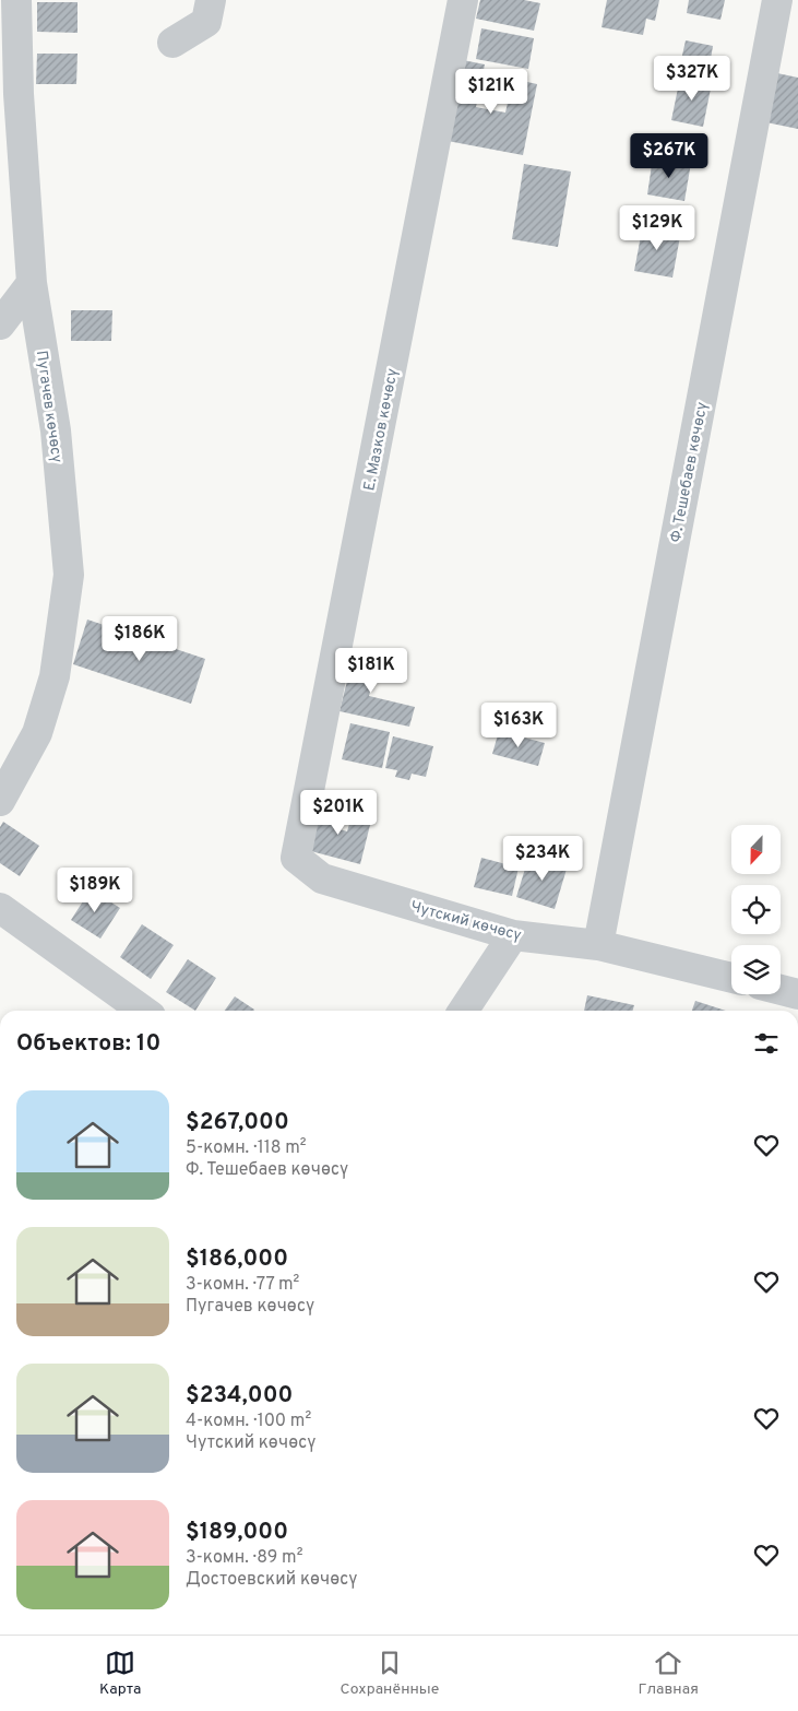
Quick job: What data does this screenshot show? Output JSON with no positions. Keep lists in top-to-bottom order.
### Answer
{
  "streets": {
    "street": [
      "Пугачев көчөсү",
      "Е. Мазков көчөсү",
      "Ф. Тешебаев көчөсү",
      "Чутский көчөсү"
    ]
  },
  "crossings": [
    ["Е. Мазков көчөсү", "Чутский көчөсү"],
    ["Ф. Тешебаев көчөсү", "Чутский көчөсү"]
  ],
  "north": "bottom",
  "page": {
    "price": [
      "$327K",
      "$121K",
      "$267K",
      "$129K",
      "$186K",
      "$181K",
      "$163K",
      "$201K",
      "$234K",
      "$189K"
    ],
    "heading": "Объектов: 10",
    "list": [
      {
        "name": "$267,000",
        "note": "5-комн. · 118 m² · Ф. Тешебаев көчөсү"
      },
      {
        "name": "$186,000",
        "note": "3-комн. · 77 m² · Пугачев көчөсү"
      },
      {
        "name": "$234,000",
        "note": "4-комн. · 100 m² · Чутский көчөсү"
      },
      {
        "name": "$189,000",
        "note": "3-комн. · 89 m² · Достоевский көчөсү"
      }
    ],
    "tabs": ["Карта", "Сохранённые", "Главная"]
  }
}
